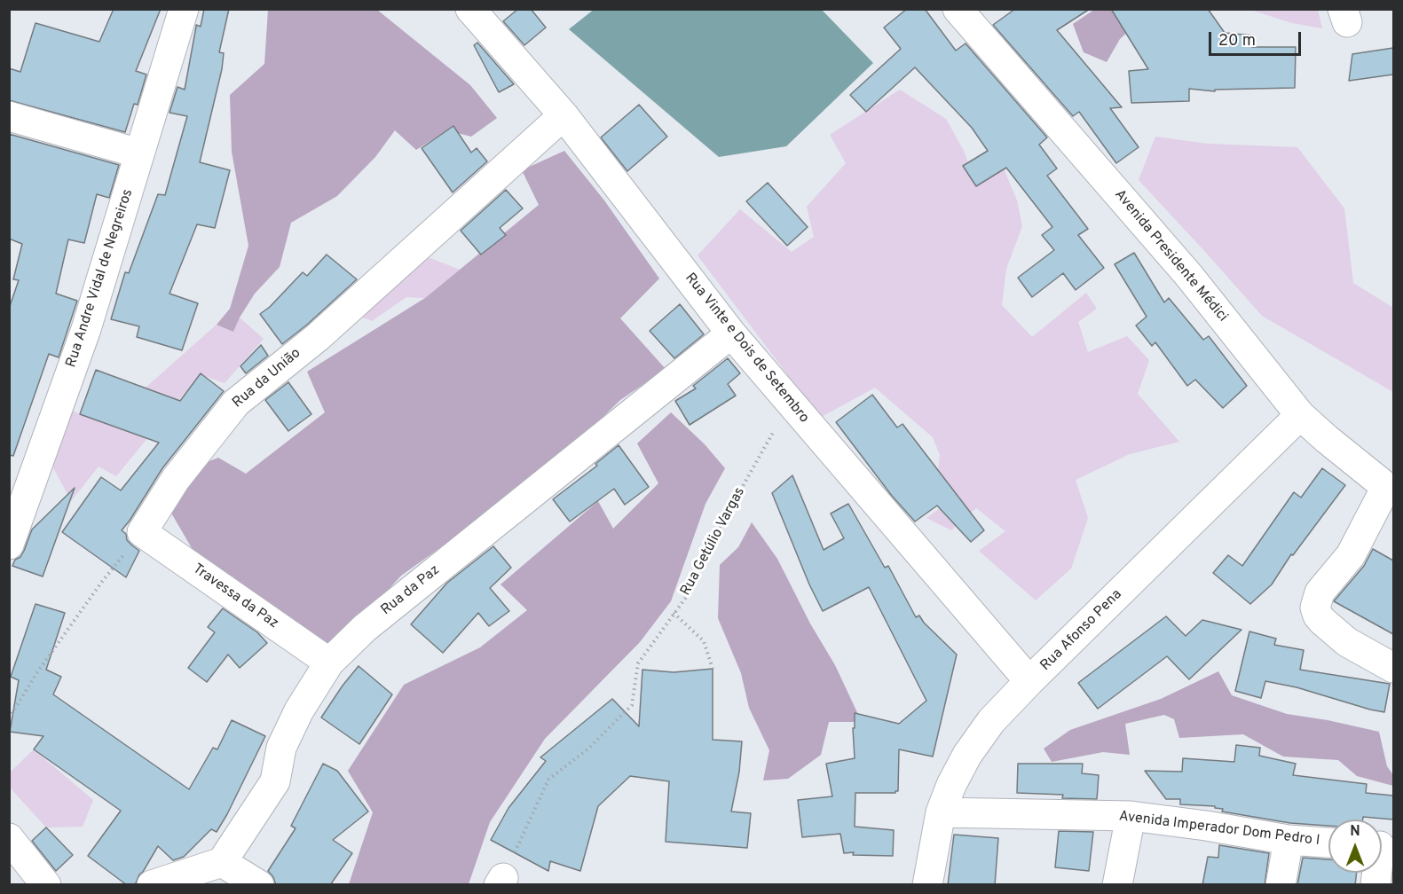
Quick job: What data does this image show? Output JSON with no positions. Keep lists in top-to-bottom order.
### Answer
{
  "streets": {
    "street": [
      "Avenida Presidente Médici",
      "Rua Andre Vidal de Negreiros",
      "Rua Vinte e Dois de Setembro",
      "Rua da União",
      "Rua da Paz",
      "Travessa da Paz",
      "Rua Afonso Pena",
      "Avenida Imperador Dom Pedro I"
    ],
    "path": ["Rua Getúlio Vargas"]
  },
  "crossings": [
    ["Avenida Presidente Médici", "Rua Afonso Pena"],
    ["Rua Vinte e Dois de Setembro", "Rua da União"],
    ["Rua Vinte e Dois de Setembro", "Rua Getúlio Vargas"],
    ["Rua Vinte e Dois de Setembro", "Rua da Paz"],
    ["Rua Vinte e Dois de Setembro", "Rua Afonso Pena"],
    ["Rua da União", "Travessa da Paz"],
    ["Rua da Paz", "Travessa da Paz"],
    ["Rua Afonso Pena", "Avenida Imperador Dom Pedro I"]
  ],
  "scale_bar": "20 m",
  "north": "top"
}
